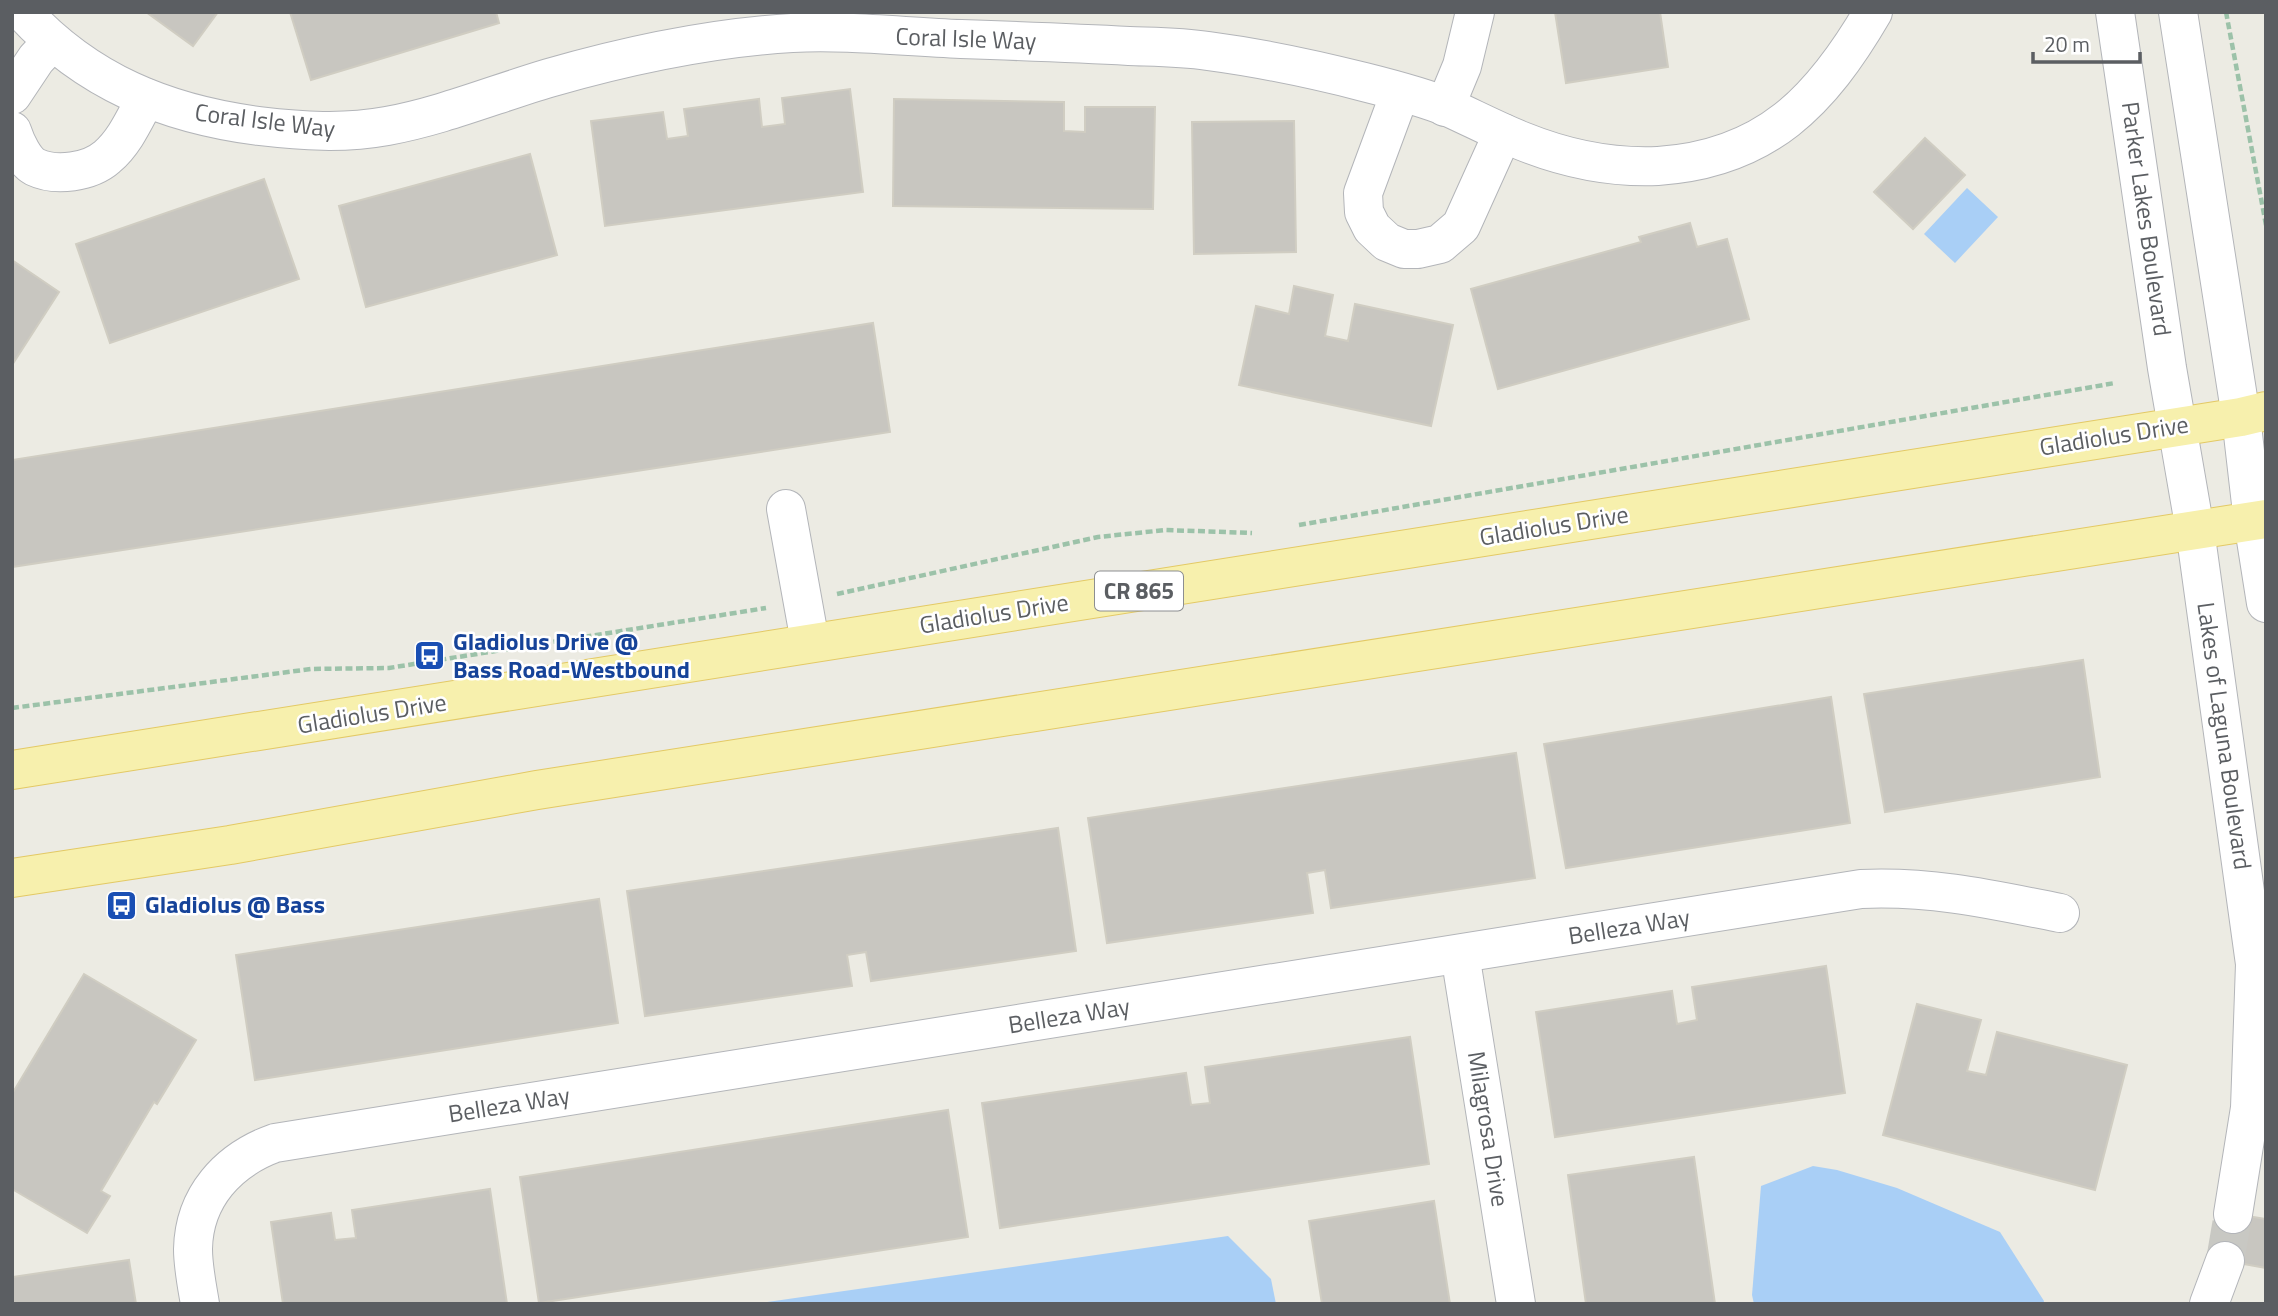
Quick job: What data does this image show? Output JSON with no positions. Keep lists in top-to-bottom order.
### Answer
{
  "streets": {
    "main road": ["Gladiolus Drive", "CR 865"],
    "street": [
      "Coral Isle Way",
      "Parker Lakes Boulevard",
      "Lakes of Laguna Boulevard",
      "Belleza Way",
      "Milagrosa Drive"
    ]
  },
  "crossings": [
    ["Parker Lakes Boulevard", "Gladiolus Drive"],
    ["Parker Lakes Boulevard", "Lakes of Laguna Boulevard"],
    ["Gladiolus Drive", "Lakes of Laguna Boulevard"],
    ["Belleza Way", "Milagrosa Drive"]
  ],
  "places": {
    "bus stop": ["Gladiolus Drive @ Bass Road-Westbound", "Gladiolus @ Bass"]
  },
  "scale_bar": "20 m"
}
